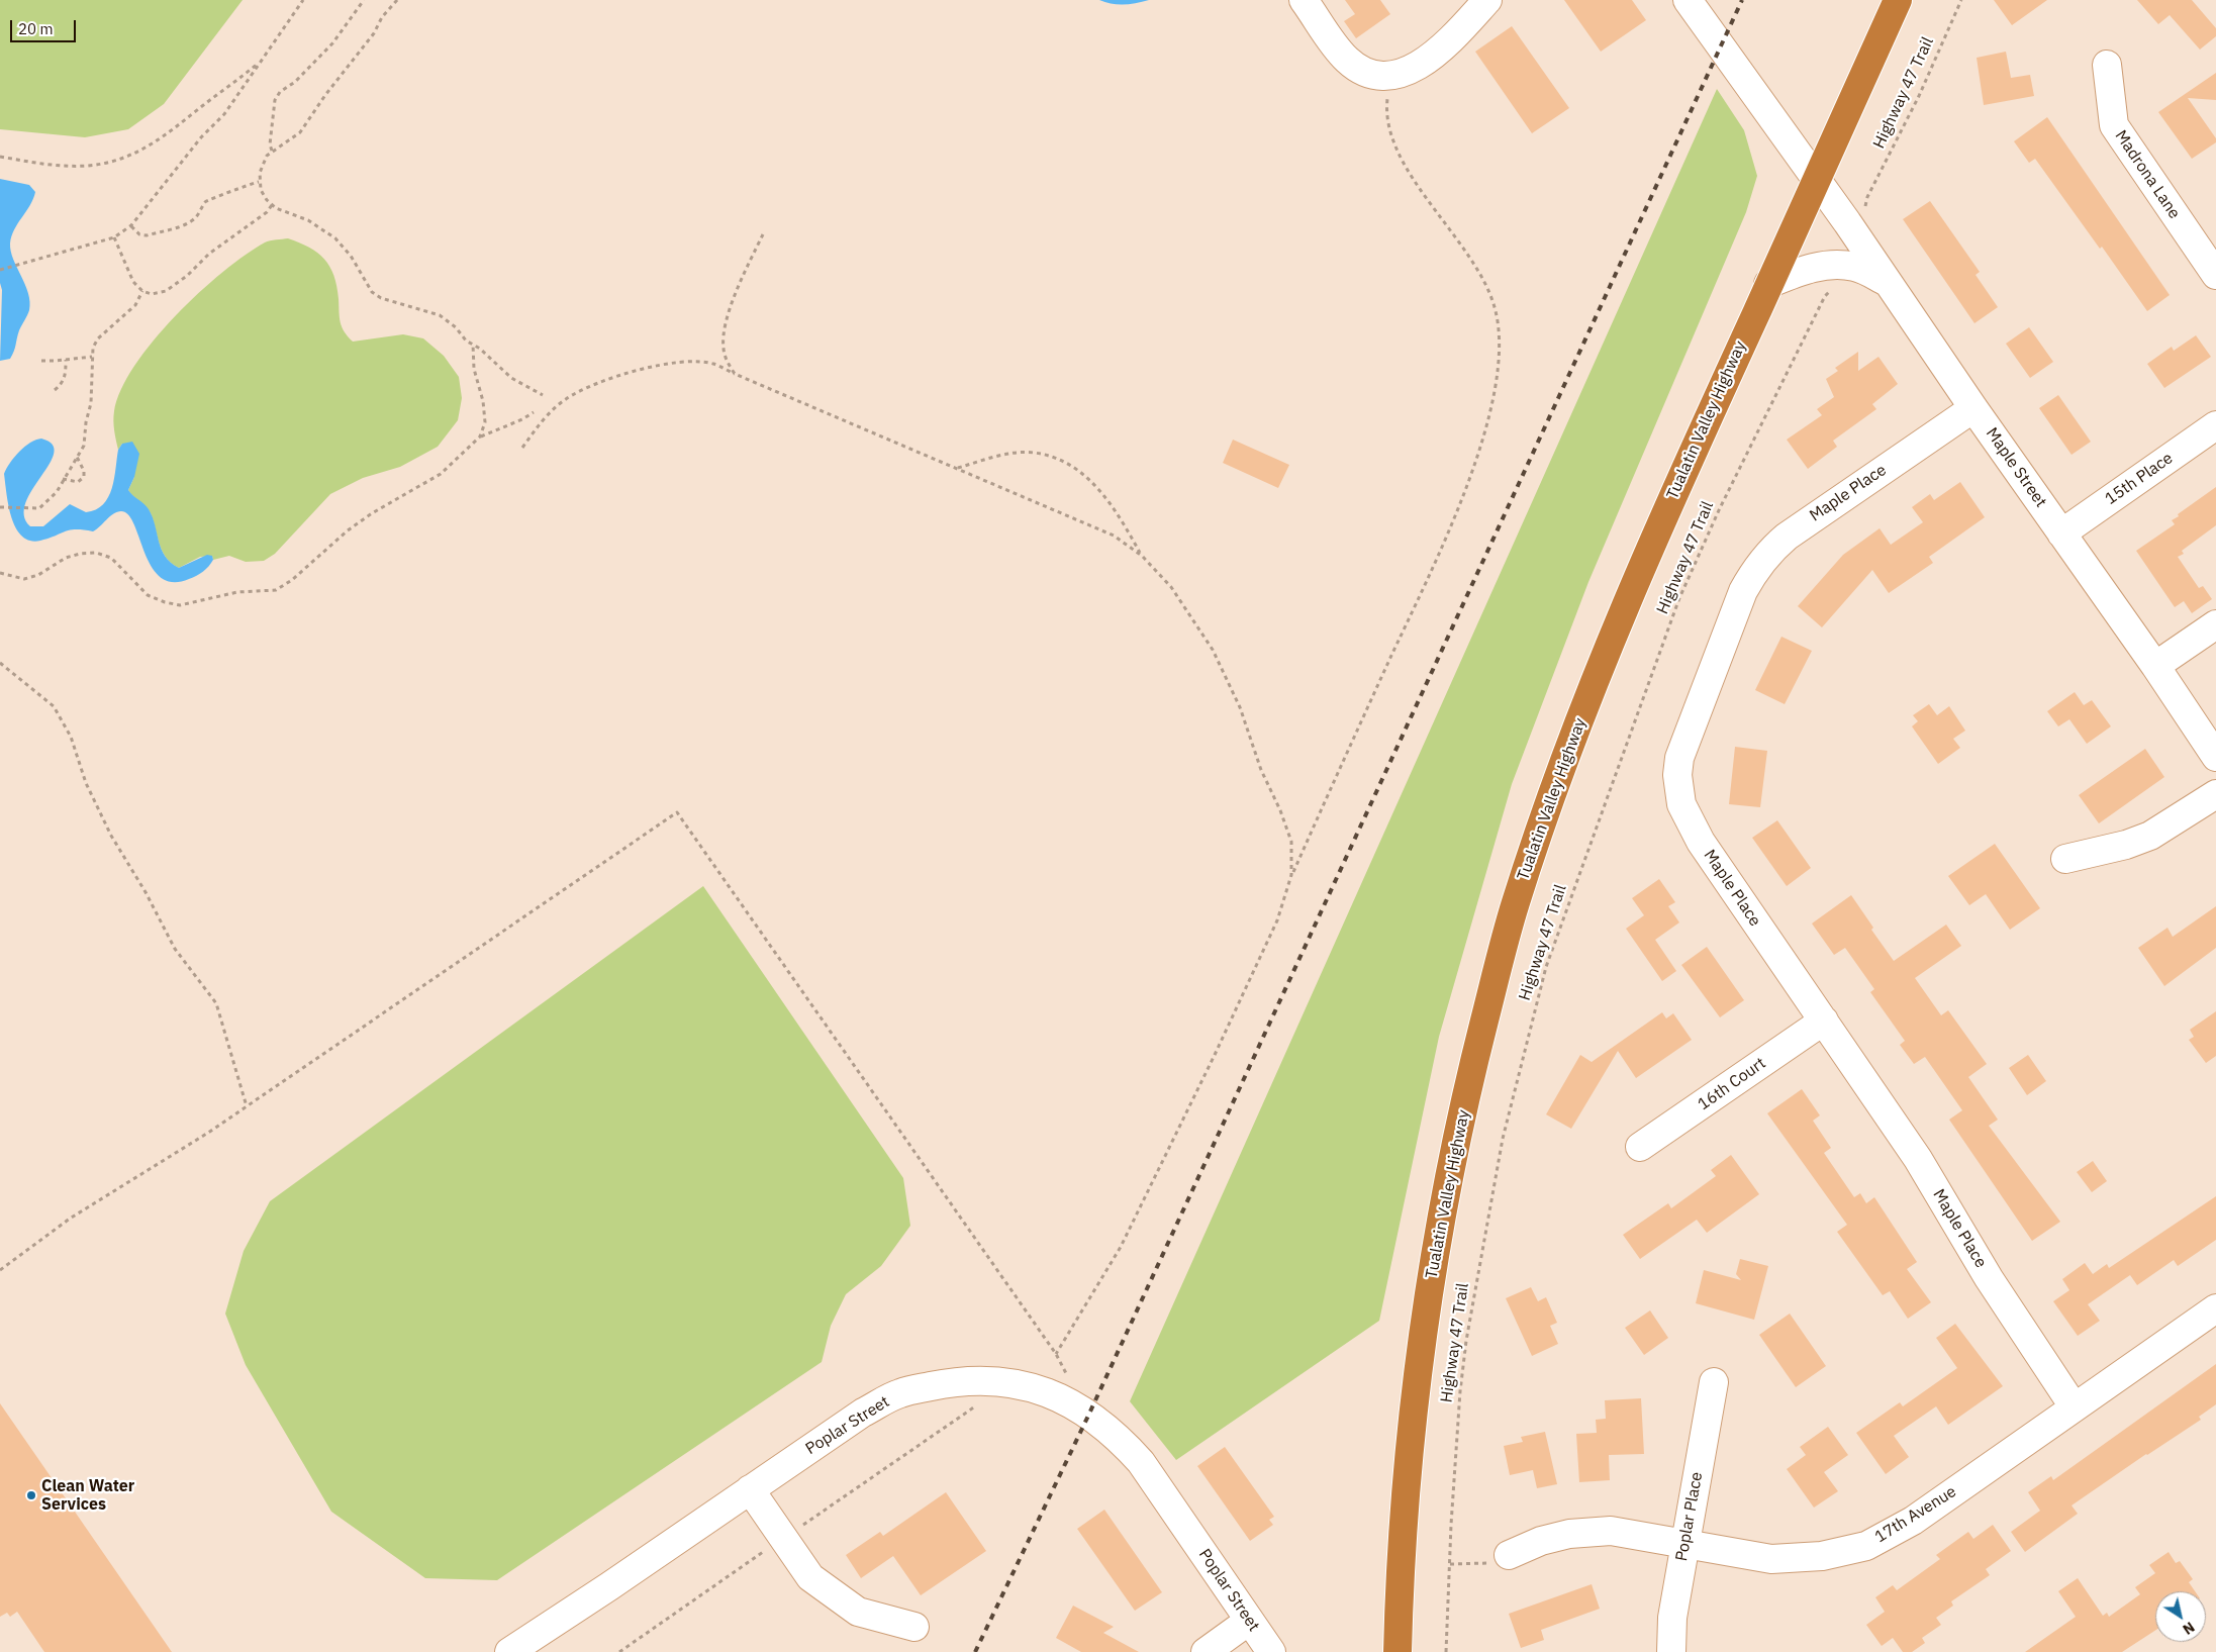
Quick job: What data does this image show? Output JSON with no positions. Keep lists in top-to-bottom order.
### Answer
{
  "streets": {
    "highway": ["Tualatin Valley Highway"],
    "street": [
      "Madrona Lane",
      "Maple Street",
      "15th Place",
      "Maple Place",
      "16th Court",
      "Poplar Street",
      "17th Avenue",
      "Poplar Place"
    ],
    "path": ["Highway 47 Trail"]
  },
  "crossings": [
    ["Tualatin Valley Highway", "Maple Street"],
    ["Maple Street", "15th Place"],
    ["Maple Street", "Maple Place"],
    ["Maple Place", "16th Court"],
    ["Maple Place", "17th Avenue"],
    ["17th Avenue", "Poplar Place"]
  ],
  "places": ["Clean Water Services"],
  "scale_bar": "20 m",
  "north": "bottom right"
}
